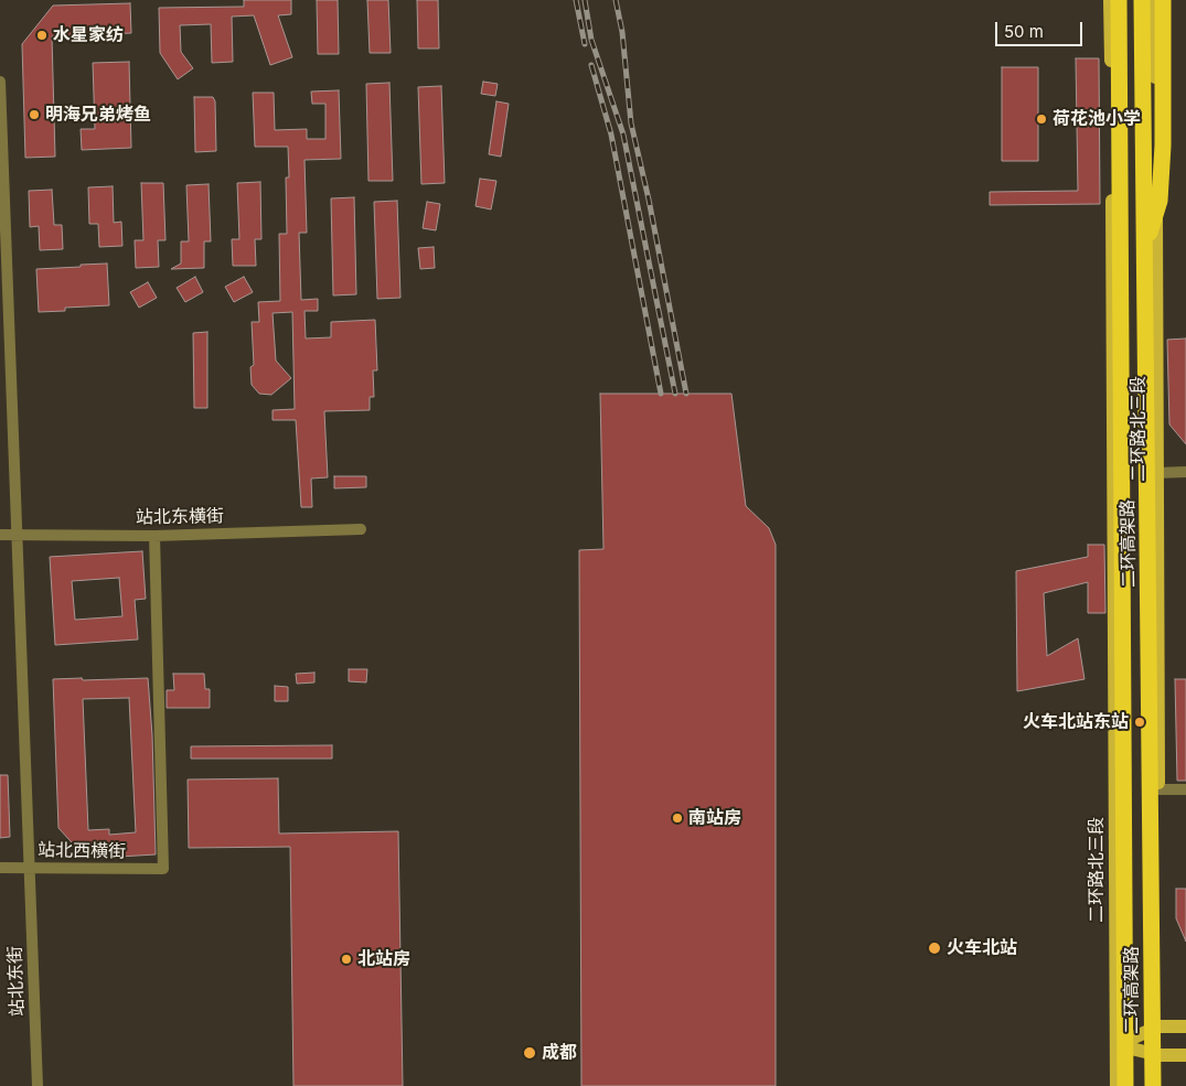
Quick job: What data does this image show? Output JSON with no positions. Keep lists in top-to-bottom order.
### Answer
{
  "streets": {
    "highway": ["二环高架路"],
    "main road": ["二环路北三段"],
    "street": ["站北东横街", "站北西横街", "站北东街"]
  },
  "crossings": [
    ["站北东横街", "站北西横街"],
    ["站北东横街", "站北东街"],
    ["站北西横街", "站北东街"]
  ],
  "places": [
    "水星家纺",
    "明海兄弟烤鱼",
    "荷花池小学",
    "火车北站东站",
    "南站房",
    "火车北站",
    "北站房",
    "成都"
  ],
  "scale_bar": "50 m"
}
